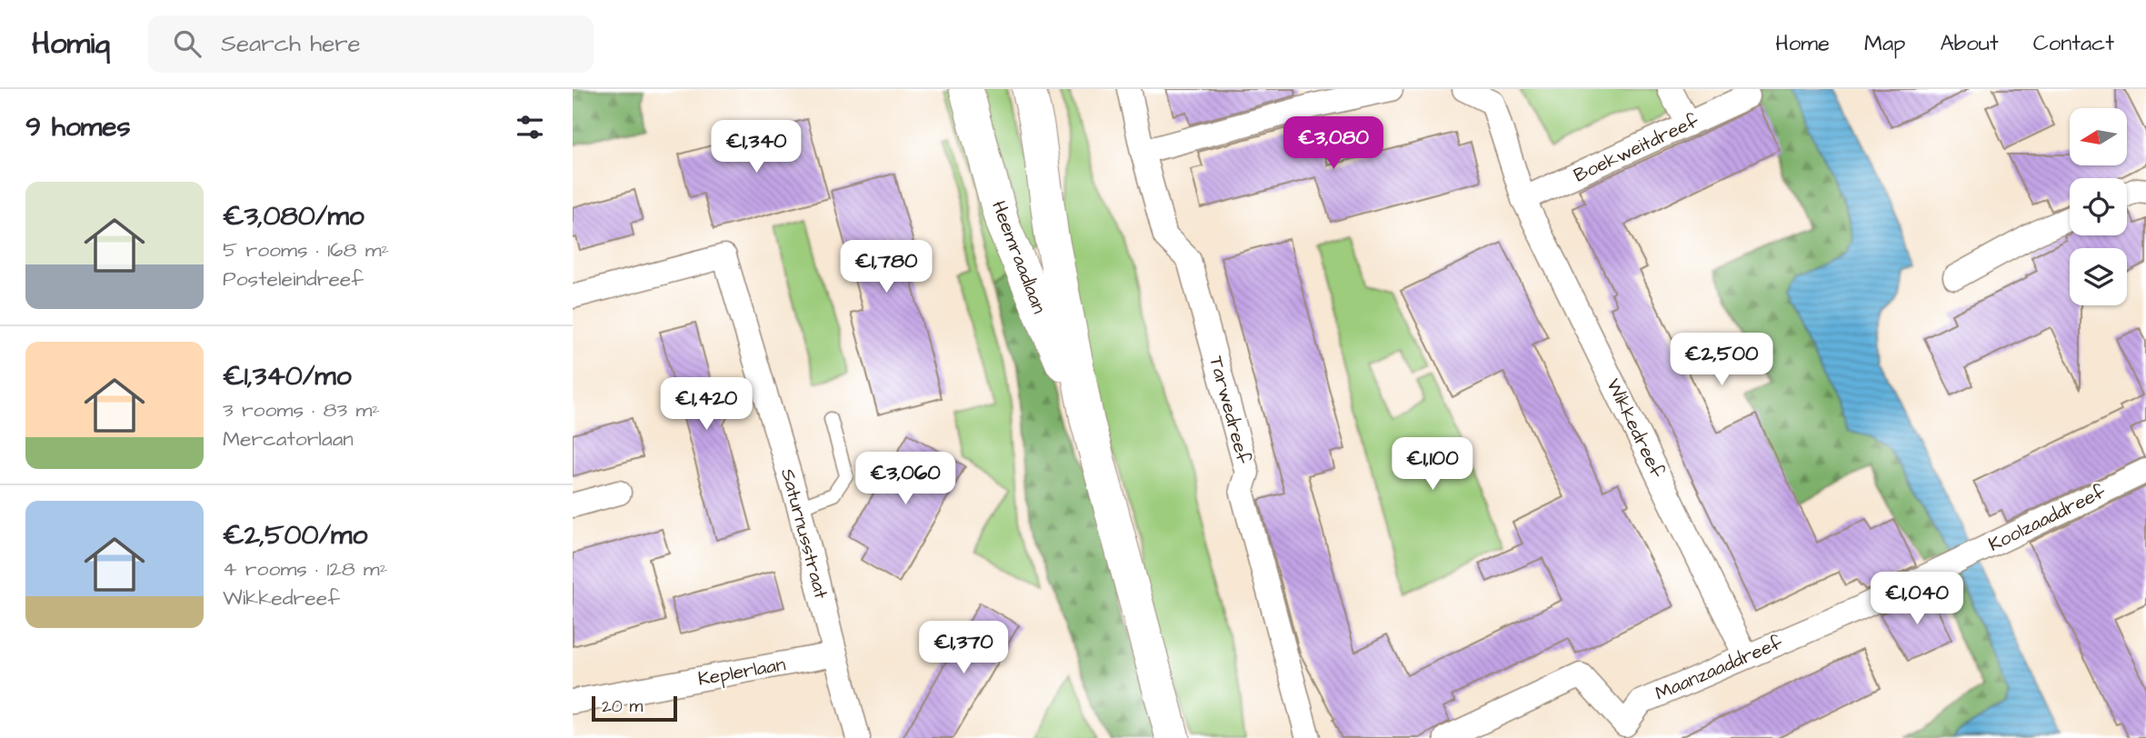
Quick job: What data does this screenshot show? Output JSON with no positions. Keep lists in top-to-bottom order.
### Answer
{
  "streets": {
    "main road": ["Heemraadlaan"],
    "street": [
      "Boekweitdreef",
      "Tarwedreef",
      "Wikkedreef",
      "Koolzaaddreef",
      "Saturnusstraat",
      "Maanzaaddreef",
      "Keplerlaan"
    ]
  },
  "crossings": [
    ["Boekweitdreef", "Wikkedreef"],
    ["Wikkedreef", "Maanzaaddreef"],
    ["Koolzaaddreef", "Maanzaaddreef"],
    ["Saturnusstraat", "Keplerlaan"]
  ],
  "scale_bar": "20 m",
  "north": "left",
  "page": {
    "header": "Homiq",
    "search": "Search here",
    "nav": [
      "Home",
      "Map",
      "About",
      "Contact"
    ],
    "heading": "9 homes",
    "price": [
      "€3,080",
      "€1,340",
      "€1,780",
      "€2,500",
      "€1,420",
      "€1,100",
      "€3,060",
      "€1,040",
      "€1,370"
    ],
    "list": [
      {
        "name": "€3,080/mo",
        "note": "5 rooms · 168 m² · Posteleindreef"
      },
      {
        "name": "€1,340/mo",
        "note": "3 rooms · 83 m² · Mercatorlaan"
      },
      {
        "name": "€2,500/mo",
        "note": "4 rooms · 128 m² · Wikkedreef"
      }
    ],
    "scale": "20 m"
  }
}
